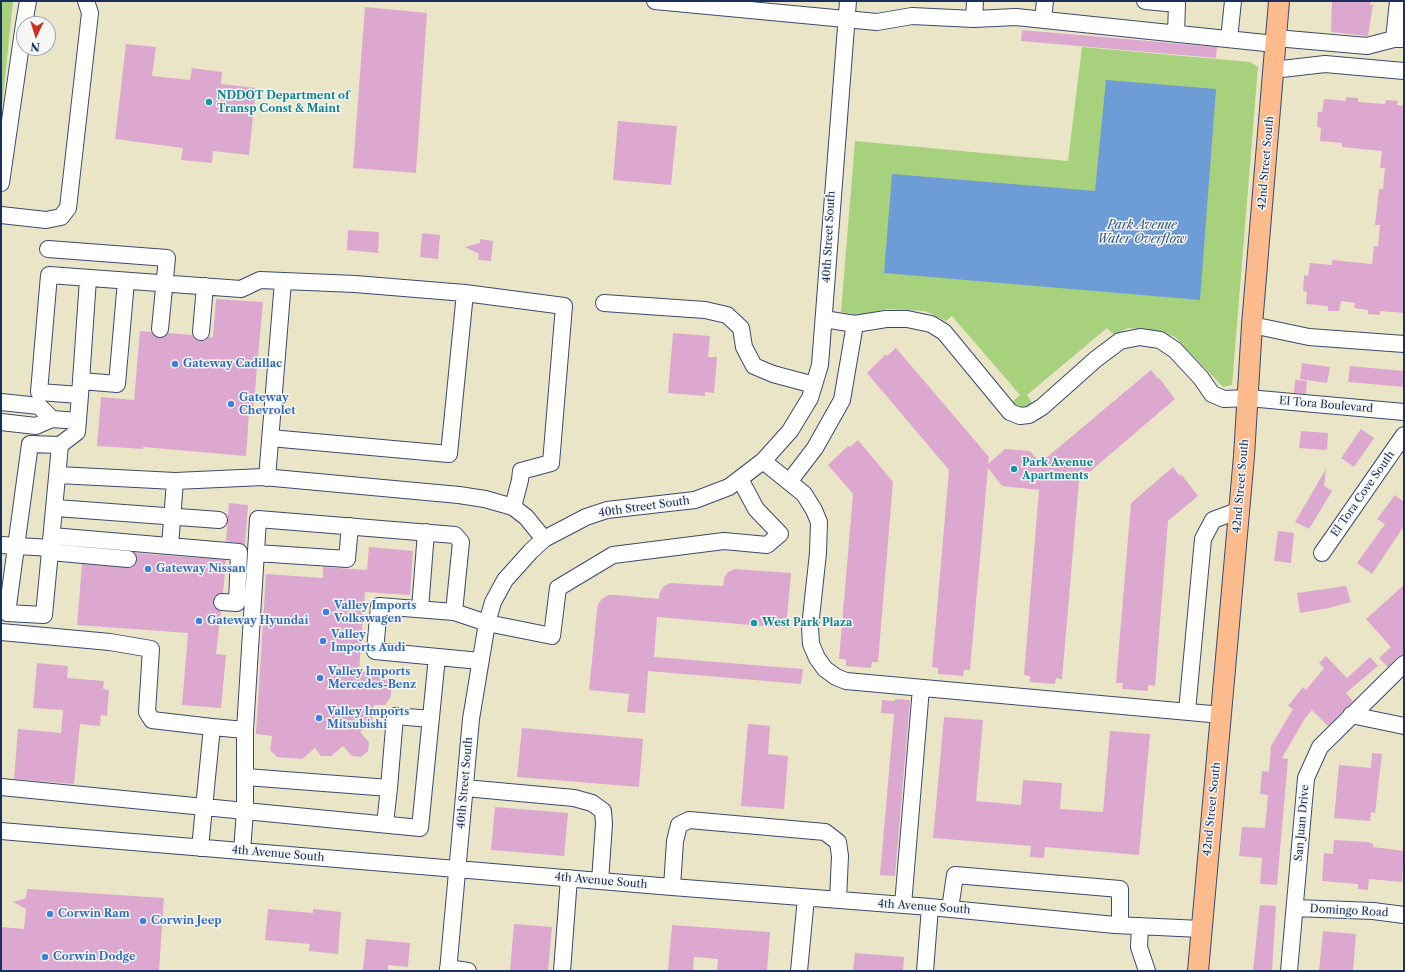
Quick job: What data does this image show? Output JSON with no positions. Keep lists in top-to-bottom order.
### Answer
{
  "streets": {
    "main road": ["42nd Street South"],
    "street": [
      "40th Street South",
      "El Tora Boulevard",
      "El Tora Cove South",
      "San Juan Drive",
      "4th Avenue South",
      "Domingo Road"
    ]
  },
  "crossings": [
    ["42nd Street South", "El Tora Boulevard"],
    ["42nd Street South", "4th Avenue South"],
    ["40th Street South", "4th Avenue South"],
    ["San Juan Drive", "Domingo Road"]
  ],
  "water": ["Park Avenue Water Overflow"],
  "places": [
    "NDDOT Department of Transp Const & Maint",
    "Gateway Cadillac",
    "Gateway Chevrolet",
    "Park Avenue Apartments",
    "Gateway Nissan",
    "Valley Imports Volkswagen",
    "Gateway Hyundai",
    "West Park Plaza",
    "Valley Imports Audi",
    "Valley Imports Mercedes-Benz",
    "Valley Imports Mitsubishi",
    "Corwin Ram",
    "Corwin Jeep",
    "Corwin Dodge"
  ],
  "north": "bottom"
}
